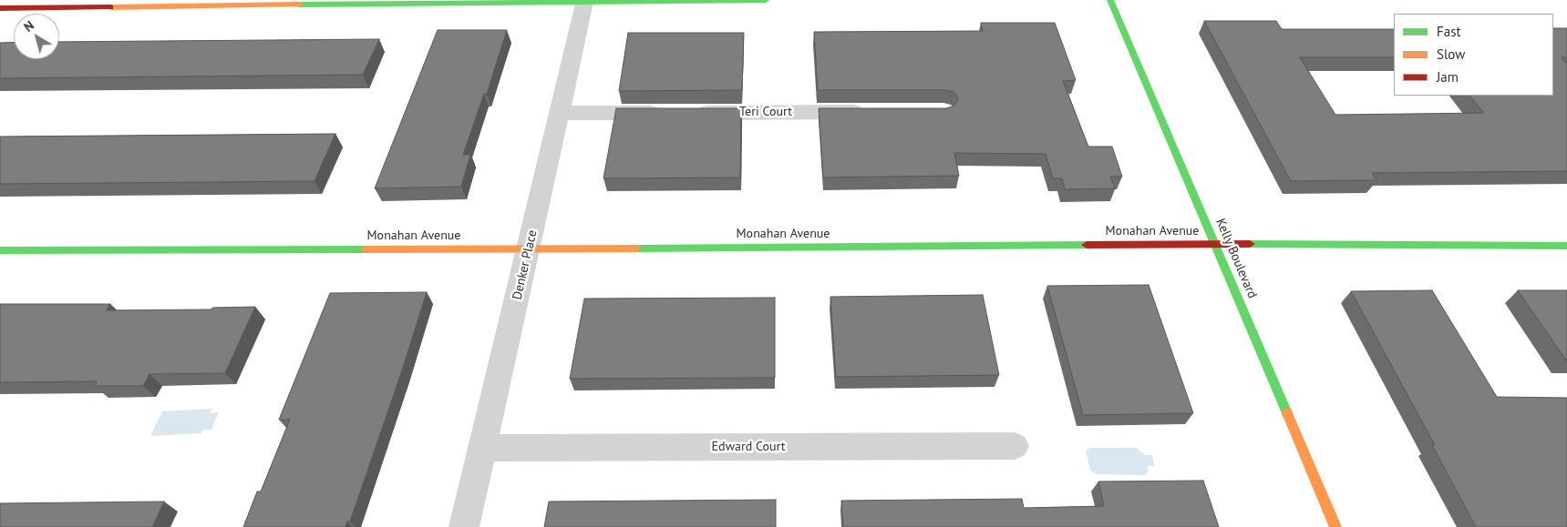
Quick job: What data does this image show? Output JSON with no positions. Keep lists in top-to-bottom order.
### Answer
{
  "streets": {
    "street": [
      "Teri Court",
      "Monahan Avenue",
      "Kelly Boulevard",
      "Denker Place",
      "Edward Court"
    ]
  },
  "crossings": [
    ["Teri Court", "Denker Place"],
    ["Monahan Avenue", "Kelly Boulevard"],
    ["Monahan Avenue", "Denker Place"],
    ["Denker Place", "Edward Court"]
  ],
  "legend": ["Fast", "Slow", "Jam"],
  "north": "top left"
}
